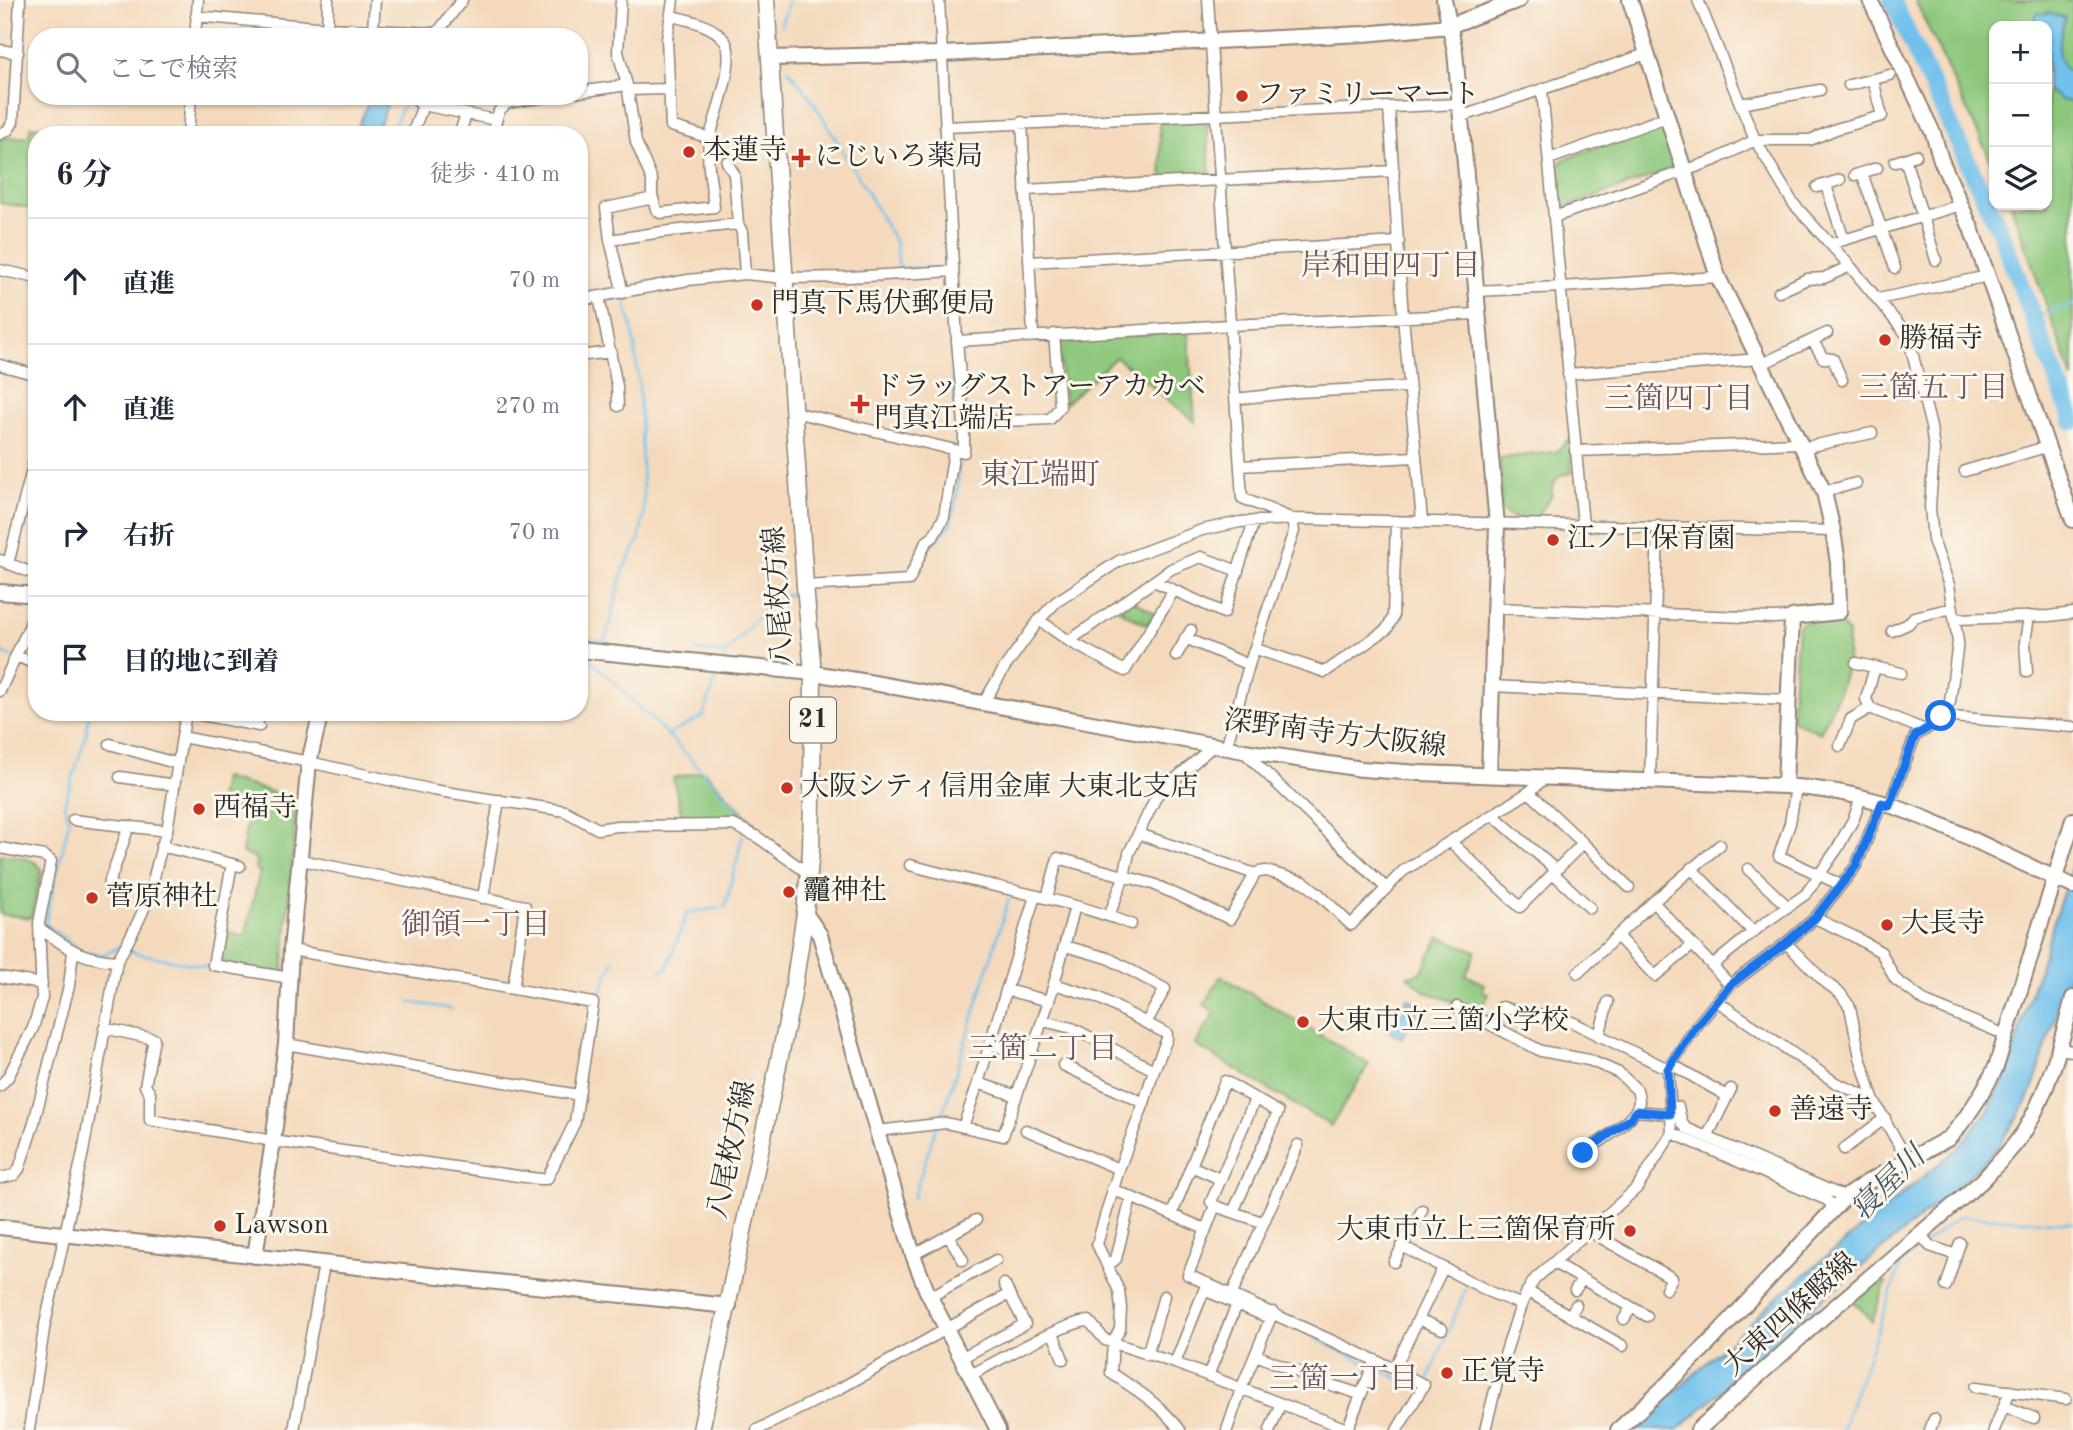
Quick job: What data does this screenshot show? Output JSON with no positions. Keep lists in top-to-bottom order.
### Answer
{
  "streets": {
    "main road": ["八尾枚方線", "21"],
    "street": ["深野南寺方大阪線", "大東四條畷線"]
  },
  "crossings": [
    ["八尾枚方線", "深野南寺方大阪線"]
  ],
  "districts": [
    "岸和田四丁目",
    "三箇五丁目",
    "三箇四丁目",
    "東江端町",
    "御領一丁目",
    "三箇二丁目",
    "三箇一丁目"
  ],
  "water": ["寝屋川"],
  "places": {
    "other": [
      "ファミリーマート",
      "本蓮寺",
      "門真下馬伏郵便局",
      "勝福寺",
      "江ノ口保育園",
      "大阪シティ信用金庫 大東北支店",
      "西福寺",
      "龗神社",
      "菅原神社",
      "大長寺",
      "大東市立三箇小学校",
      "善遠寺",
      "Lawson",
      "大東市立上三箇保育所",
      "正覚寺"
    ],
    "health": ["にじいろ薬局", "ドラッグストアーアカカベ 門真江端店"]
  },
  "page": {
    "map_buttons": ["+", "−"],
    "search": "ここで検索",
    "heading": ["6 分", "徒歩 · 410 m"],
    "list": [
      ["直進", "70 m"],
      ["直進", "270 m"],
      ["右折", "70 m"],
      "目的地に到着"
    ]
  }
}
